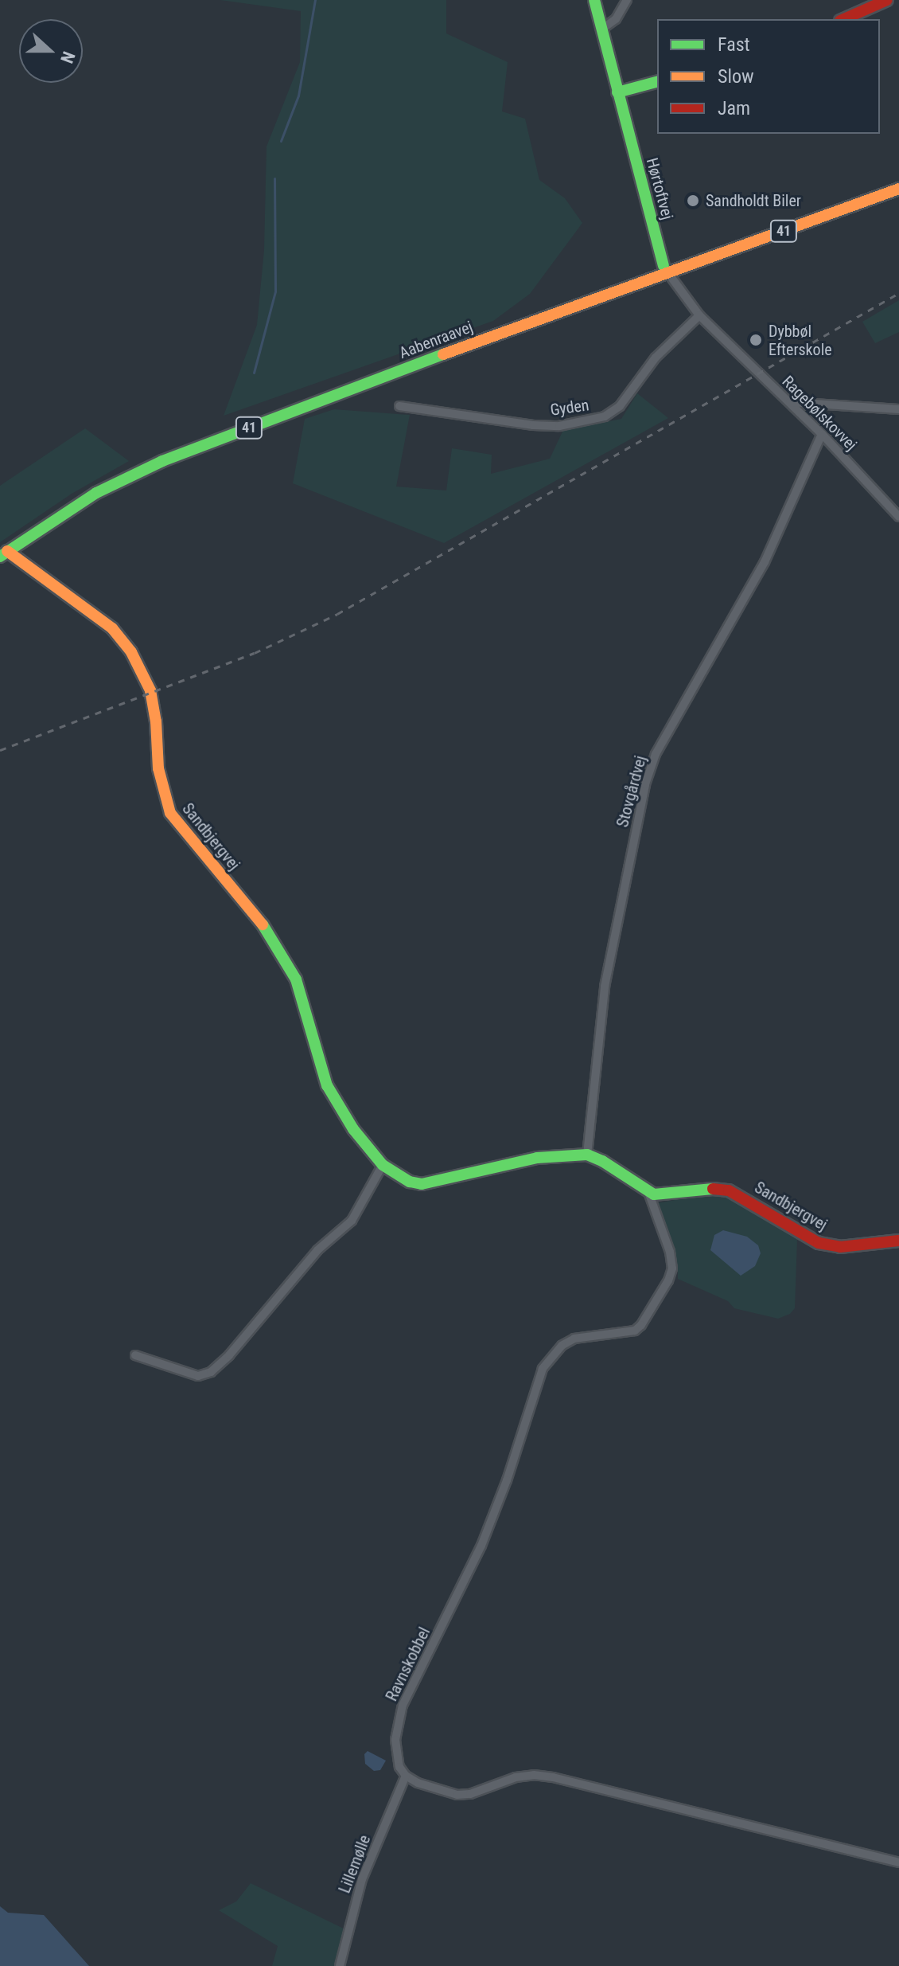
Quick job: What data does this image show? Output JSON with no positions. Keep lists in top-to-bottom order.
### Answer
{
  "streets": {
    "street": [
      "Hørtoftvej",
      "41",
      "Aabenraavej",
      "Gyden",
      "Ragebølskovvej",
      "Stovgårdvej",
      "Sandbjergvej",
      "Ravnskobbel",
      "Lillemølle"
    ]
  },
  "crossings": [
    ["Hørtoftvej", "Aabenraavej"],
    ["Hørtoftvej", "Ragebølskovvej"],
    ["Aabenraavej", "Ragebølskovvej"],
    ["Aabenraavej", "Sandbjergvej"],
    ["Gyden", "Ragebølskovvej"],
    ["Ragebølskovvej", "Stovgårdvej"],
    ["Stovgårdvej", "Sandbjergvej"],
    ["Sandbjergvej", "Ravnskobbel"],
    ["Ravnskobbel", "Lillemølle"]
  ],
  "places": ["Sandholdt Biler", "Dybbøl Efterskole"],
  "legend": ["Fast", "Slow", "Jam"],
  "north": "right"
}
